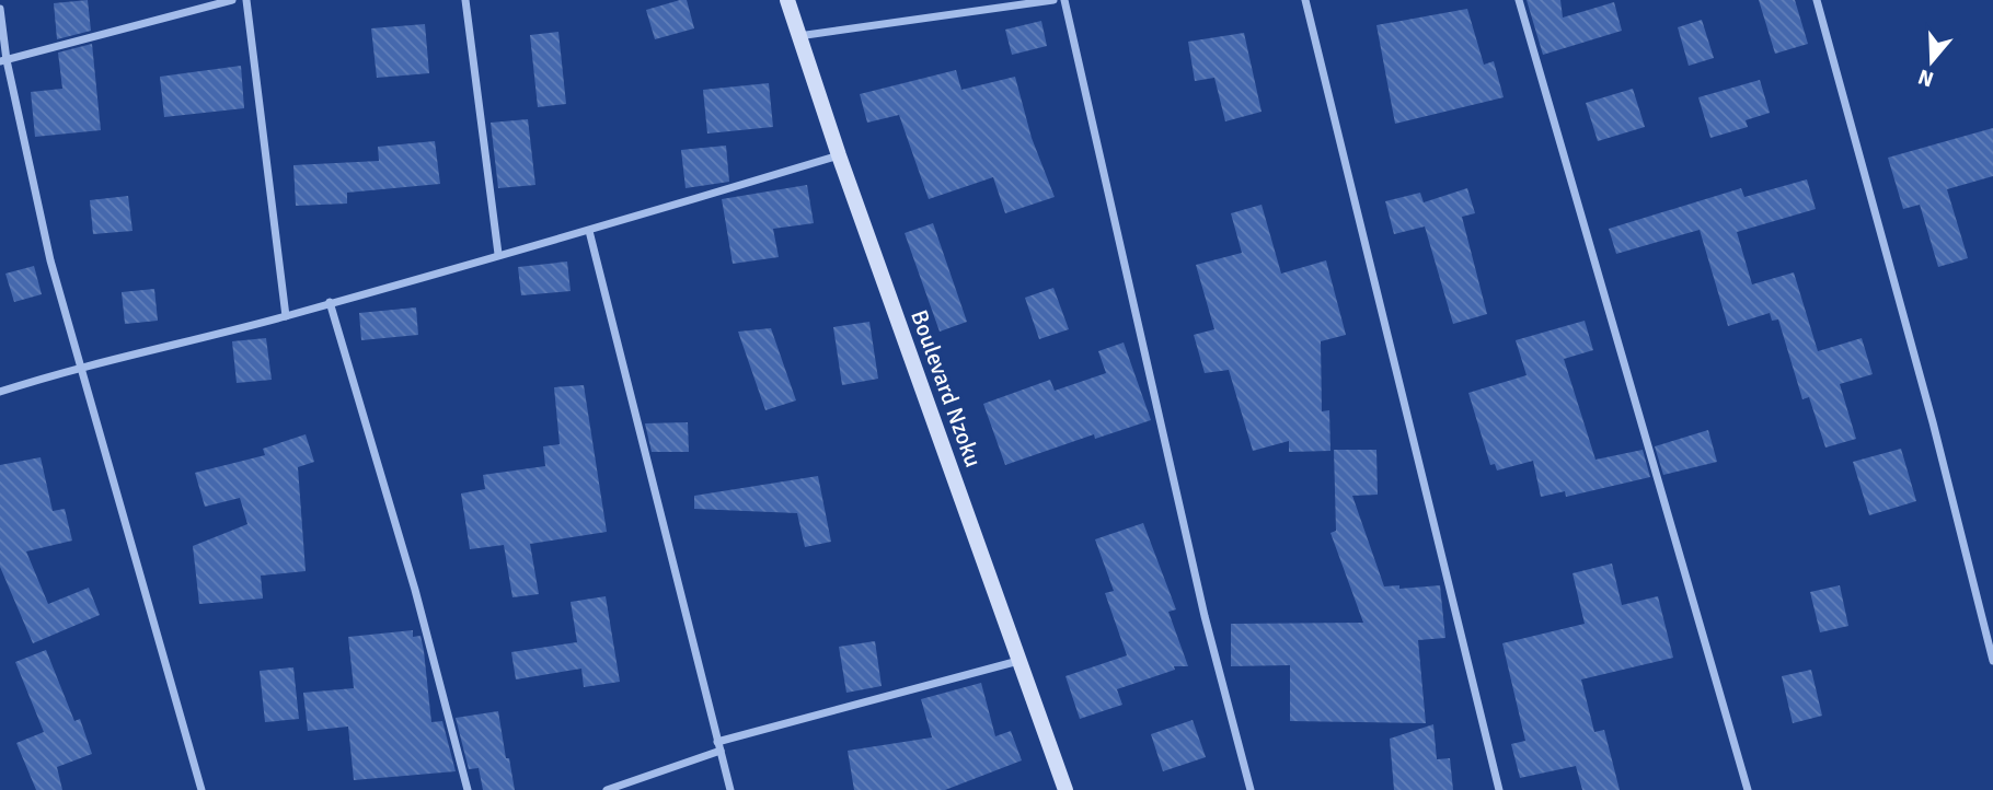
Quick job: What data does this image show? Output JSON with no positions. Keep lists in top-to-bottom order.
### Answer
{
  "streets": {
    "street": ["Boulevard Nzoku"]
  },
  "north": "bottom"
}
